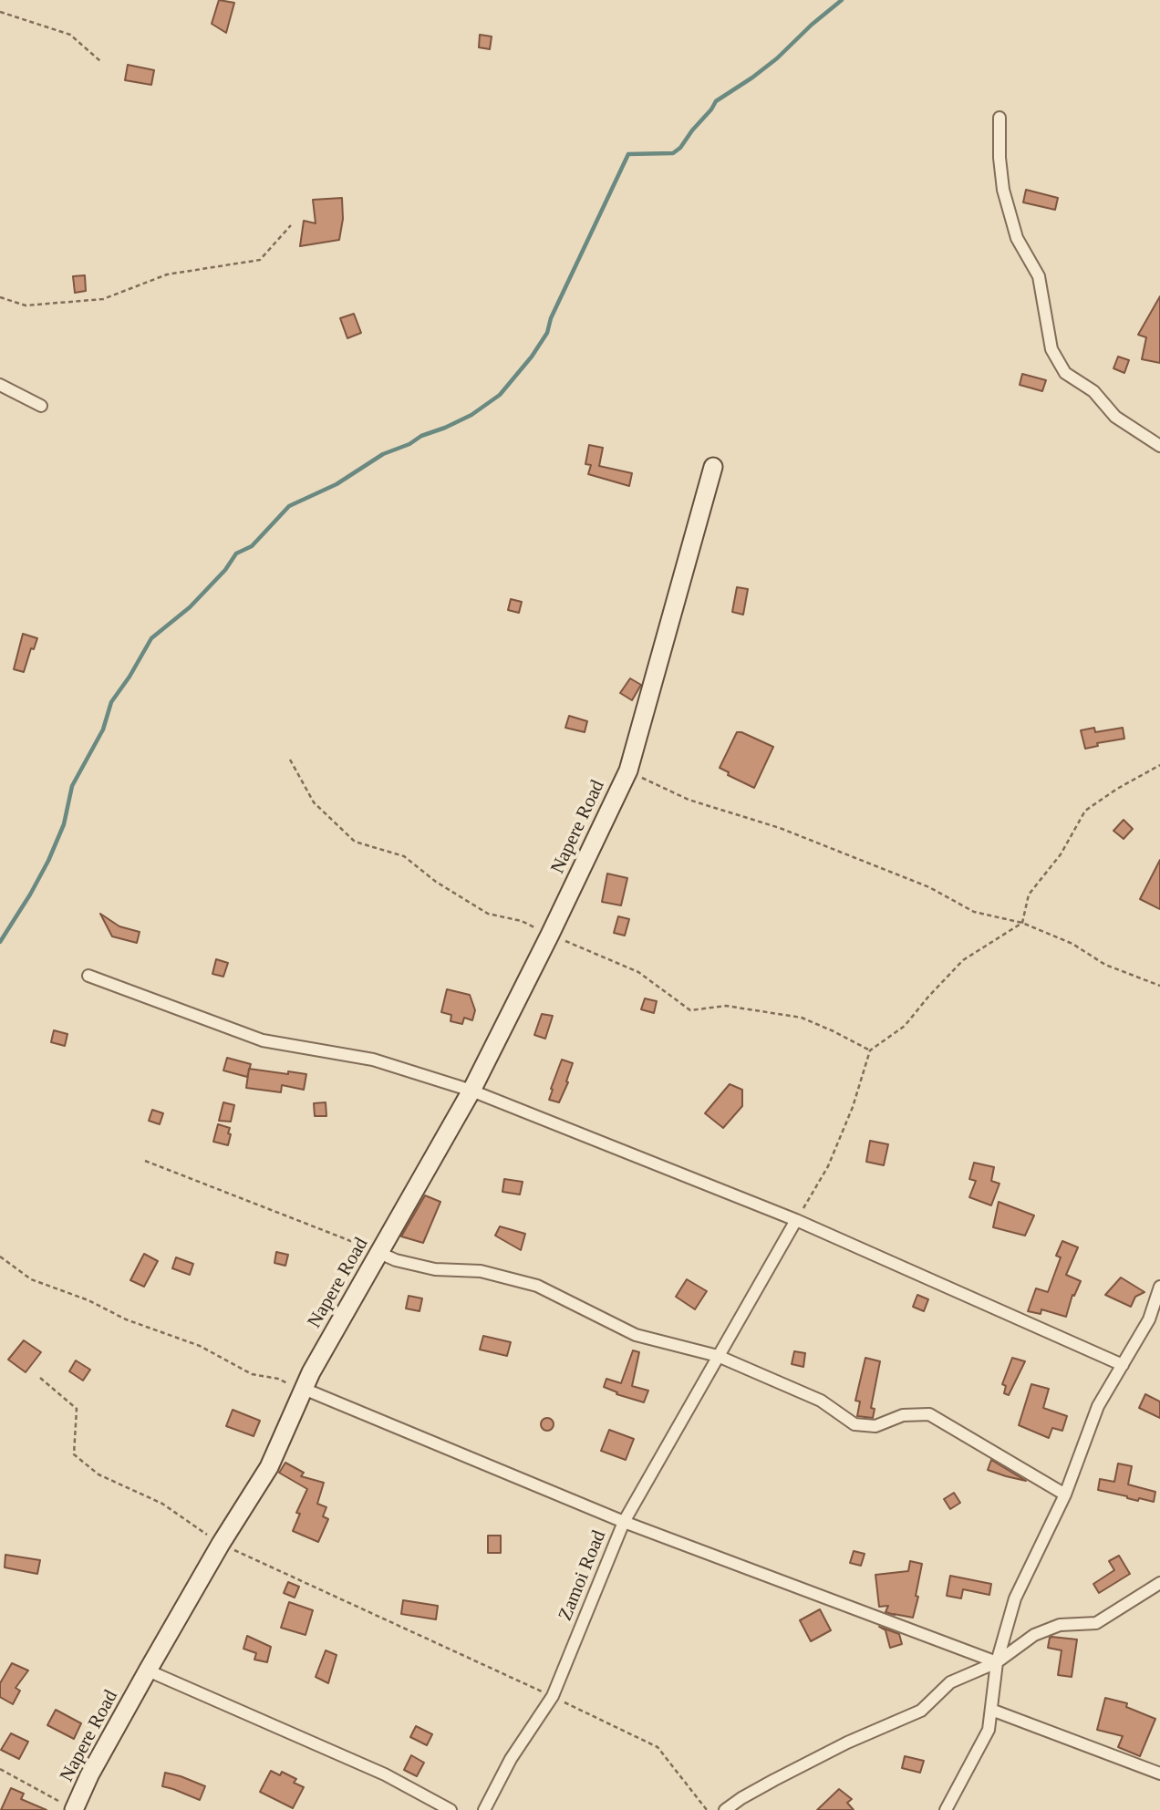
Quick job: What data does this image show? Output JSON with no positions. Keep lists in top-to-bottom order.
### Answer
{
  "streets": {
    "street": ["Napere Road", "Zamoi Road"]
  }
}
